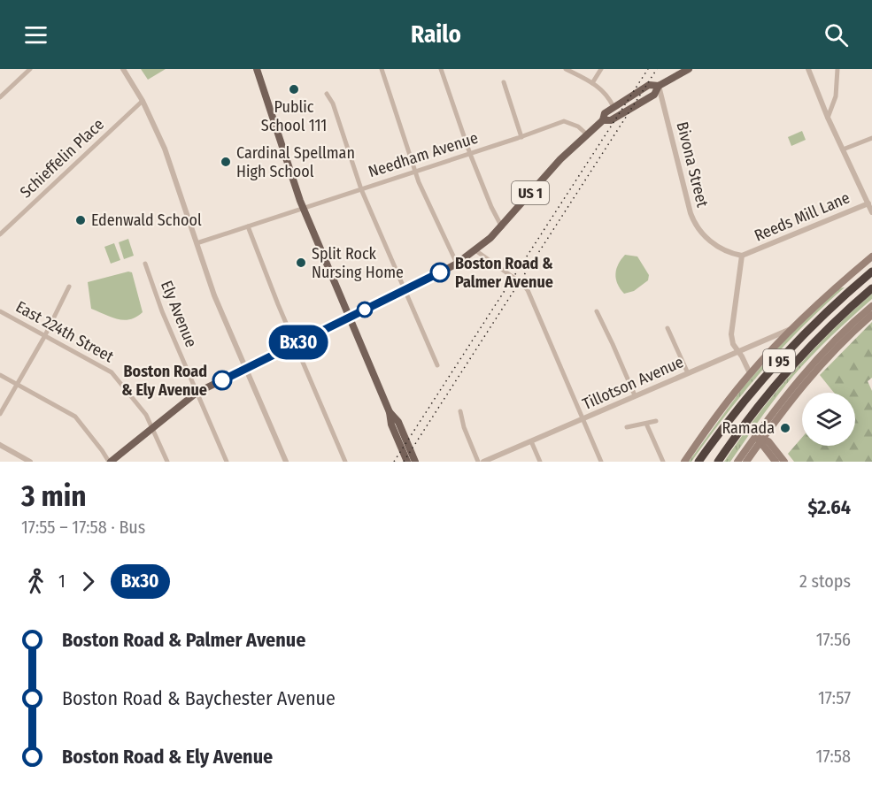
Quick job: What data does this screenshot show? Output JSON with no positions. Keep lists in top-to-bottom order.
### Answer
{
  "streets": {
    "highway": ["I 95"],
    "main road": ["US 1"],
    "street": [
      "Needham Avenue",
      "Schieffelin Place",
      "Bivona Street",
      "Reeds Mill Lane",
      "Ely Avenue",
      "East 224th Street",
      "Tillotson Avenue"
    ]
  },
  "crossings": [
    ["Needham Avenue", "US 1"],
    ["Bivona Street", "US 1"],
    ["Bivona Street", "Reeds Mill Lane"],
    ["US 1", "Ely Avenue"],
    ["US 1", "East 224th Street"],
    ["Reeds Mill Lane", "Tillotson Avenue"]
  ],
  "places": [
    "Public School 111",
    "Cardinal Spellman High School",
    "Edenwald School",
    "Split Rock Nursing Home",
    "Boston Road & Palmer Avenue",
    "Boston Road & Ely Avenue",
    "Ramada"
  ],
  "lines": ["bus line Bx30"],
  "page": {
    "header": "Railo",
    "on_map": "Bx30",
    "heading": ["3 min", "17:55 – 17:58 · Bus", "$2.64"],
    "legs": ["1", "Bx30", "2 stops"],
    "list": [
      {
        "name": "Boston Road & Palmer Avenue",
        "value": "17:56"
      },
      {
        "name": "Boston Road & Baychester Avenue",
        "value": "17:57"
      },
      {
        "name": "Boston Road & Ely Avenue",
        "value": "17:58"
      }
    ]
  }
}
